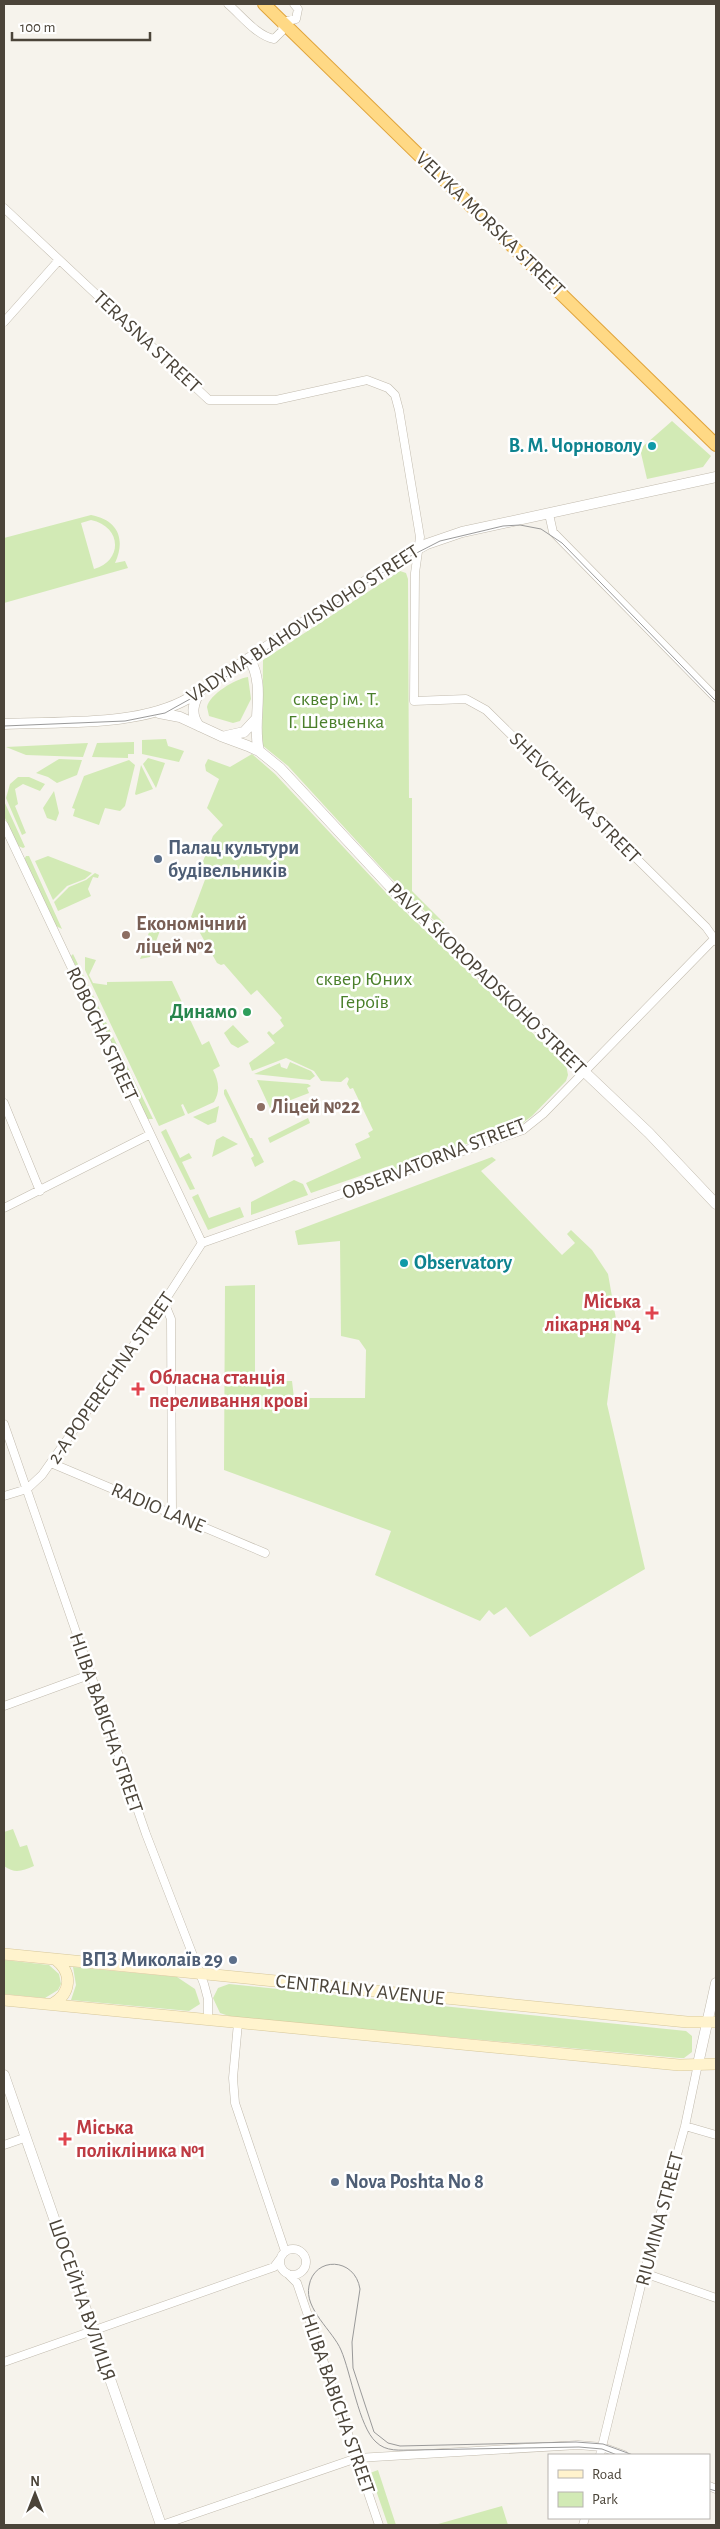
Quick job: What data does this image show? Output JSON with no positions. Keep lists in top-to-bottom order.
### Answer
{
  "streets": {
    "highway": ["VELYKA MORSKA STREET"],
    "main road": ["CENTRALNY AVENUE"],
    "street": [
      "TERASNA STREET",
      "VADYMA BLAHOVISNOHO STREET",
      "SHEVCHENKA STREET",
      "PAVLA SKOROPADSKOHO STREET",
      "ROBOCHA STREET",
      "OBSERVATORNA STREET",
      "2-A POPERECHNA STREET",
      "RADIO LANE",
      "HLIBA BABICHA STREET",
      "RIUMINA STREET",
      "ШОСЕЙНА ВУЛИЦЯ"
    ]
  },
  "crossings": [
    ["TERASNA STREET", "VADYMA BLAHOVISNOHO STREET"],
    ["TERASNA STREET", "SHEVCHENKA STREET"],
    ["VADYMA BLAHOVISNOHO STREET", "PAVLA SKOROPADSKOHO STREET"],
    ["SHEVCHENKA STREET", "OBSERVATORNA STREET"],
    ["PAVLA SKOROPADSKOHO STREET", "OBSERVATORNA STREET"],
    ["ROBOCHA STREET", "OBSERVATORNA STREET"],
    ["ROBOCHA STREET", "2-A POPERECHNA STREET"],
    ["OBSERVATORNA STREET", "2-A POPERECHNA STREET"],
    ["2-A POPERECHNA STREET", "RADIO LANE"],
    ["2-A POPERECHNA STREET", "HLIBA BABICHA STREET"],
    ["HLIBA BABICHA STREET", "CENTRALNY AVENUE"],
    ["CENTRALNY AVENUE", "RIUMINA STREET"]
  ],
  "parks": ["сквер ім. Т. Г. Шевченка", "сквер Юних Героїв"],
  "places": {
    "other": [
      "В. М. Чорноволу",
      "Палац культури будівельників",
      "Економічний ліцей №2",
      "Динамо",
      "Ліцей №22",
      "Observatory",
      "ВПЗ Миколаїв 29",
      "Nova Poshta No 8"
    ],
    "health": ["Міська лікарня №4", "Обласна станція переливання крові", "Міська полікліника №1"]
  },
  "legend": ["Road", "Park"],
  "scale_bar": "100 m",
  "north": "top"
}
